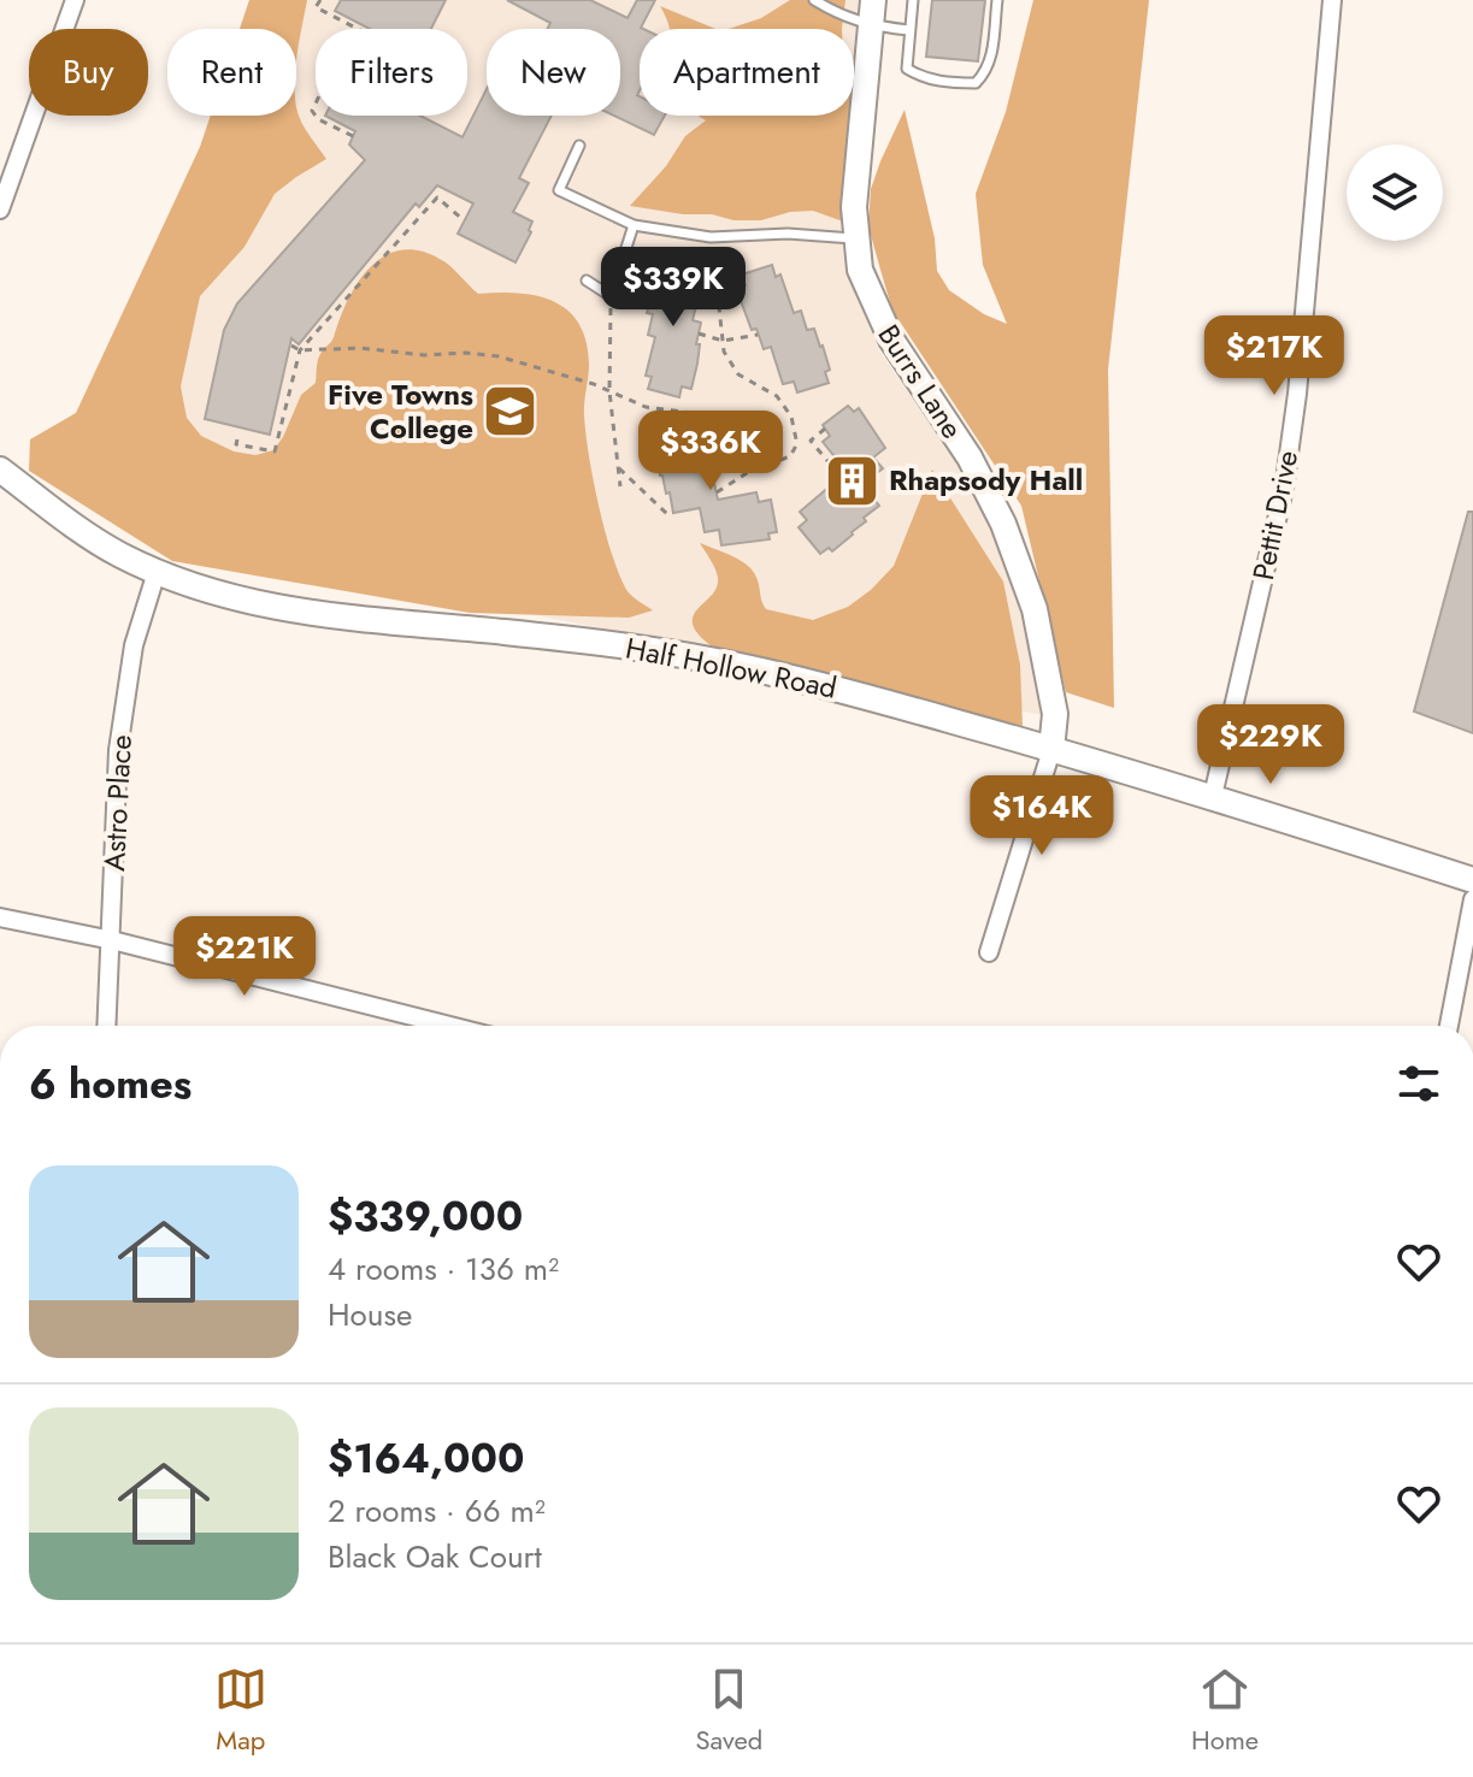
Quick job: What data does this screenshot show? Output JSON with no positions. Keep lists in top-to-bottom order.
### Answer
{
  "streets": {
    "main road": ["Burrs Lane", "Half Hollow Road"],
    "street": ["Pettit Drive", "Astro Place"]
  },
  "crossings": [
    ["Burrs Lane", "Half Hollow Road"],
    ["Pettit Drive", "Half Hollow Road"],
    ["Half Hollow Road", "Astro Place"]
  ],
  "places": {
    "school or university": ["Five Towns College"],
    "building": ["Rhapsody Hall"]
  },
  "page": {
    "chip": [
      "Buy",
      "Rent",
      "Filters",
      "New",
      "Apartment"
    ],
    "price": [
      "$339K",
      "$217K",
      "$336K",
      "$229K",
      "$164K",
      "$221K"
    ],
    "heading": "6 homes",
    "list": [
      {
        "name": "$339,000",
        "note": "4 rooms · 136 m² · House"
      },
      {
        "name": "$164,000",
        "note": "2 rooms · 66 m² · Black Oak Court"
      }
    ],
    "tabs": ["Map", "Saved", "Home"]
  }
}
